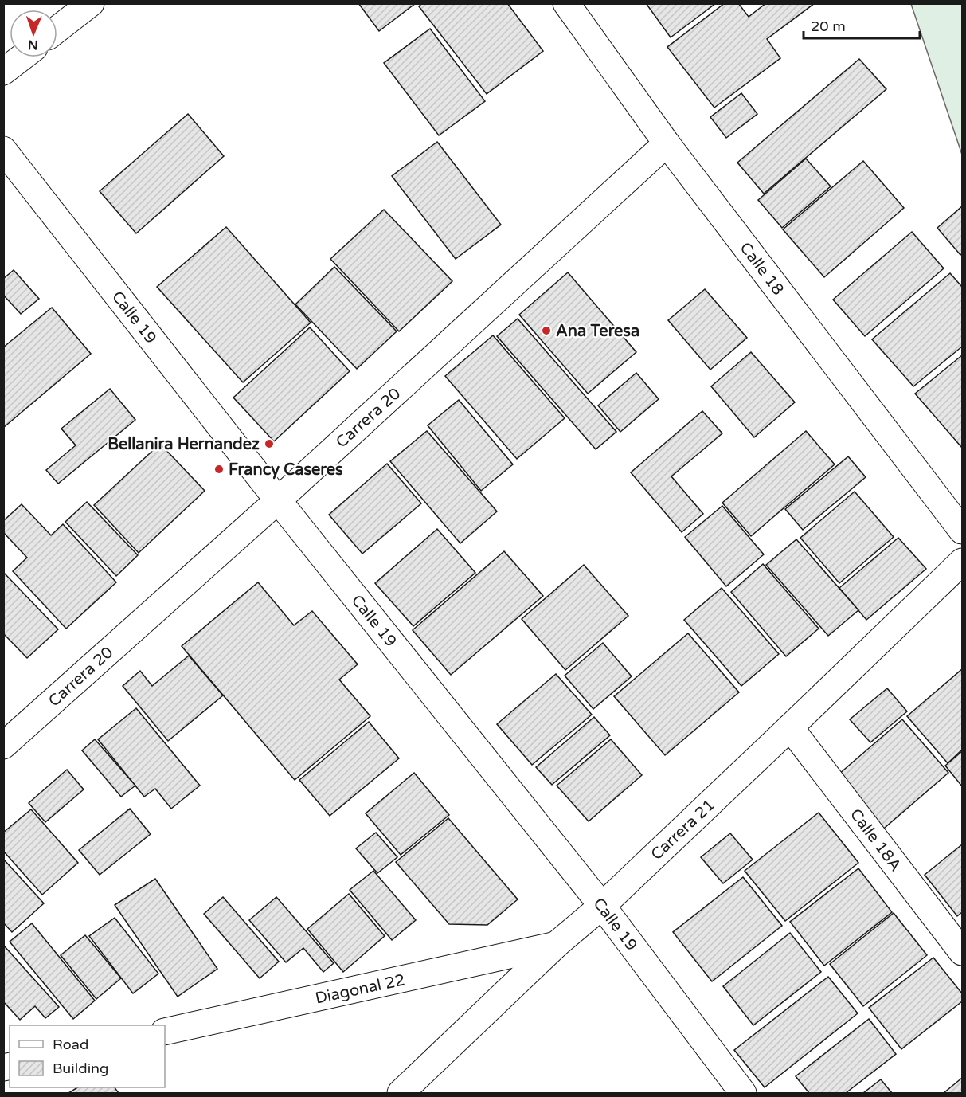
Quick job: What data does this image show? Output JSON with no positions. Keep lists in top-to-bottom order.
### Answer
{
  "streets": {
    "street": [
      "Calle 18",
      "Calle 19",
      "Carrera 20",
      "Carrera 21",
      "Calle 18A",
      "Diagonal 22"
    ]
  },
  "crossings": [
    ["Calle 18", "Carrera 20"],
    ["Calle 19", "Carrera 20"],
    ["Calle 19", "Carrera 21"],
    ["Carrera 21", "Calle 18A"],
    ["Carrera 21", "Diagonal 22"]
  ],
  "places": ["Ana Teresa", "Bellanira Hernandez", "Francy Caseres"],
  "legend": ["Road", "Building"],
  "scale_bar": "20 m",
  "north": "bottom"
}
